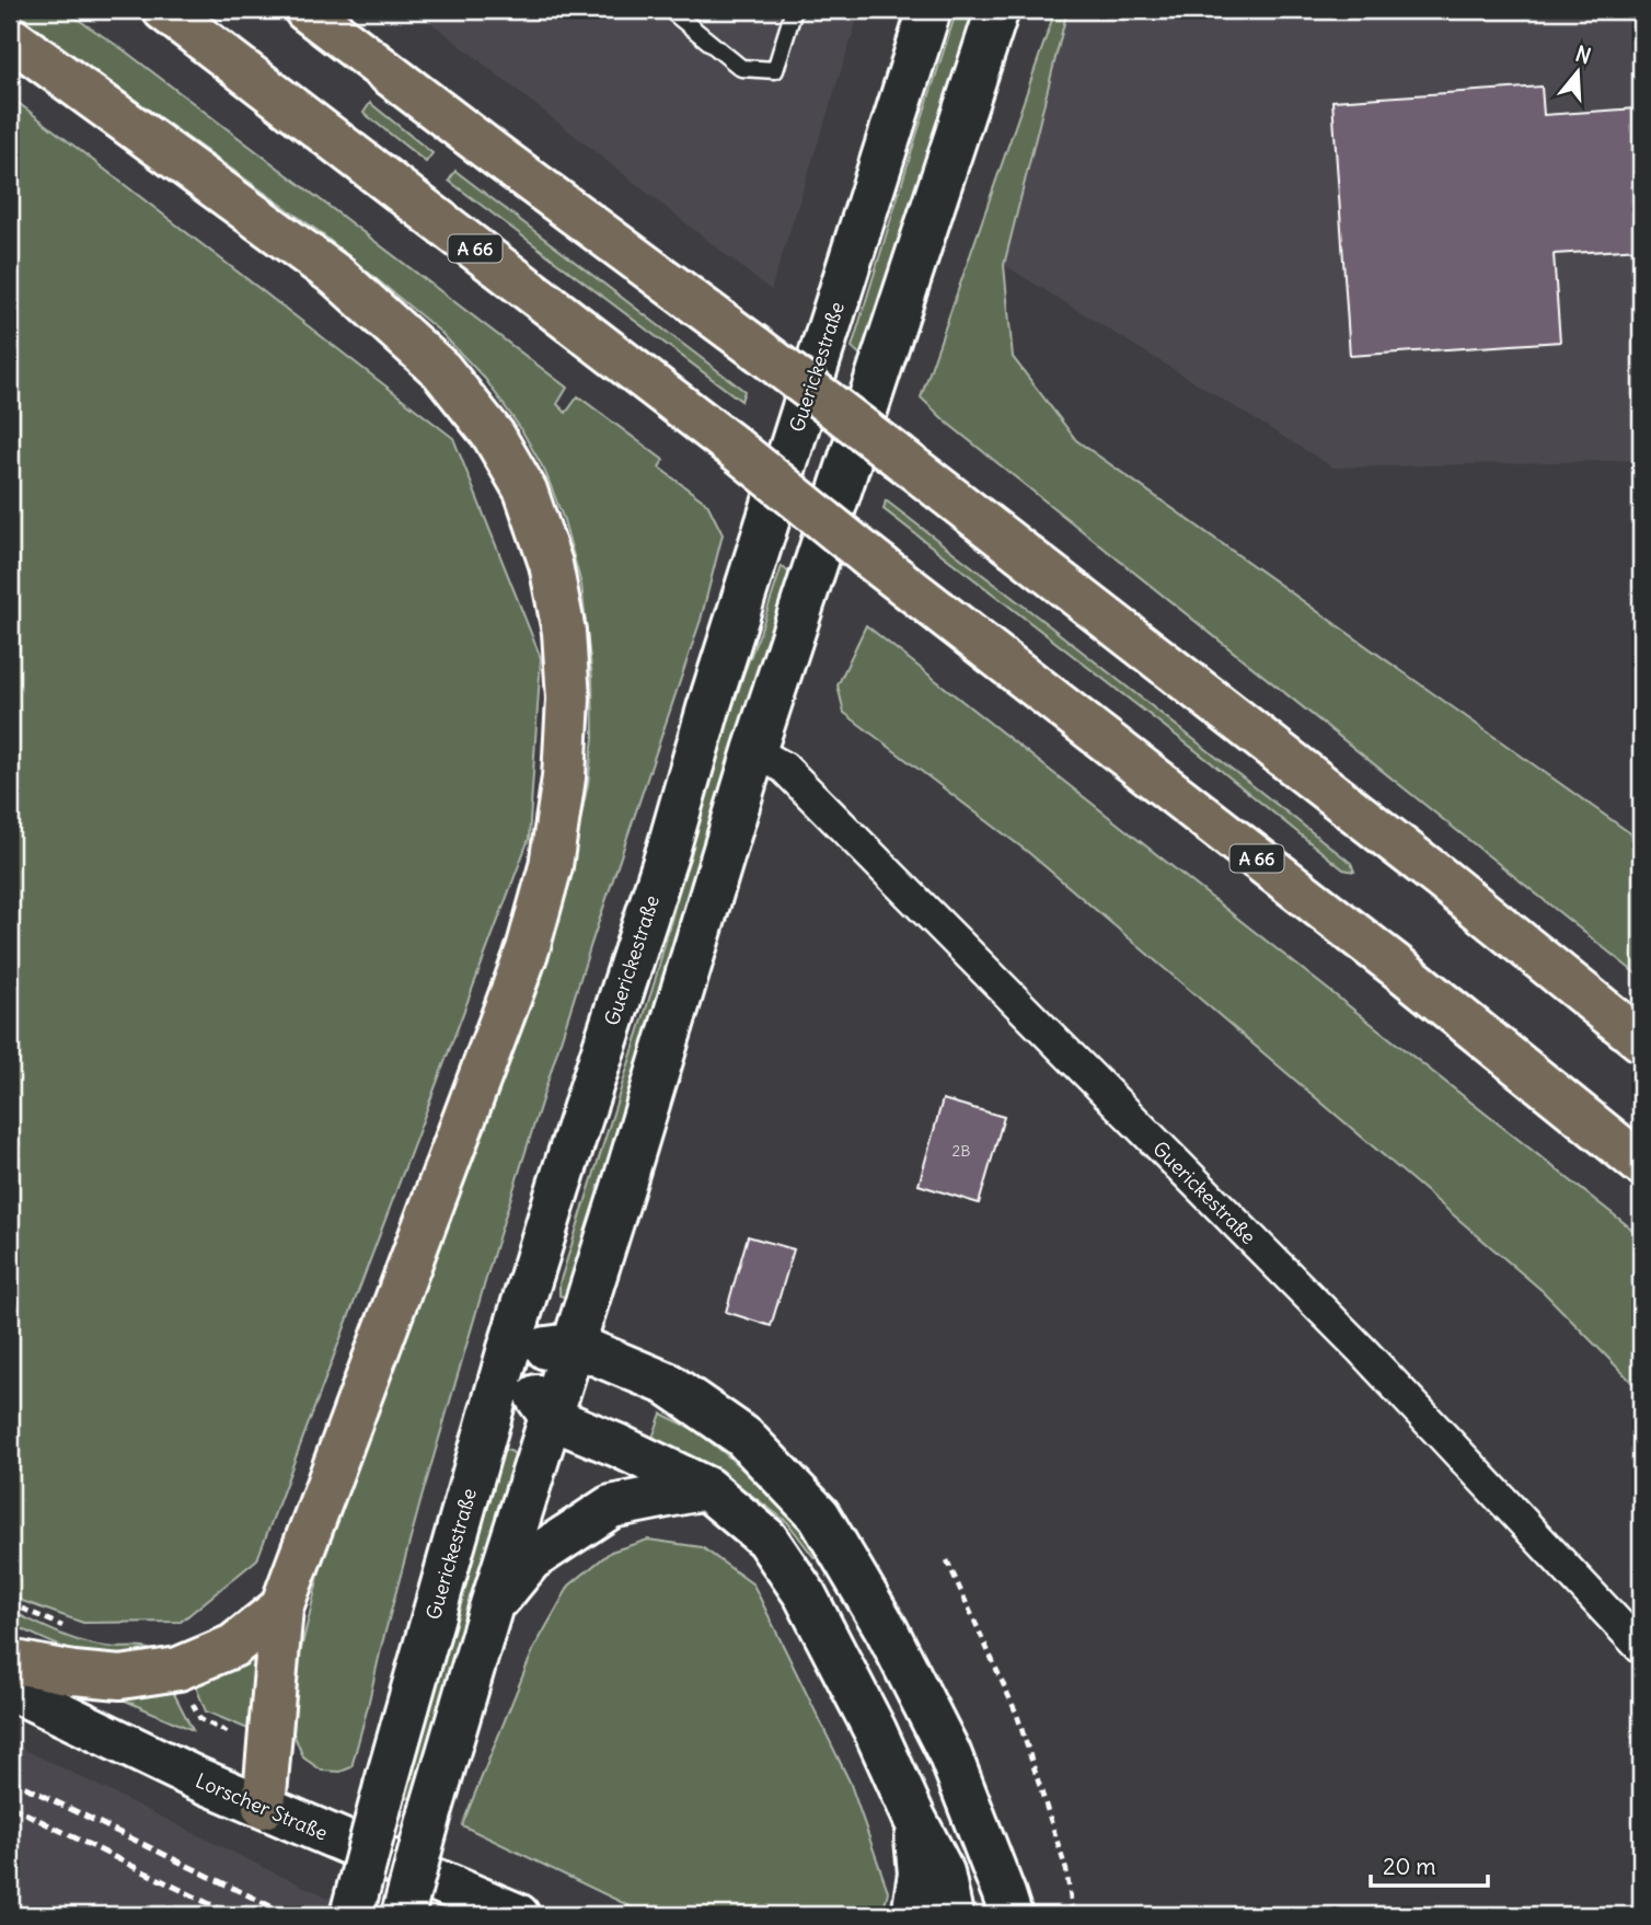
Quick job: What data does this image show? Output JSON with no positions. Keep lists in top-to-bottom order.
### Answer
{
  "streets": {
    "highway": ["A 66"],
    "main road": ["Guerickestraße", "Lorscher Straße"]
  },
  "house_numbers": ["2B"],
  "scale_bar": "20 m",
  "north": "top"
}
